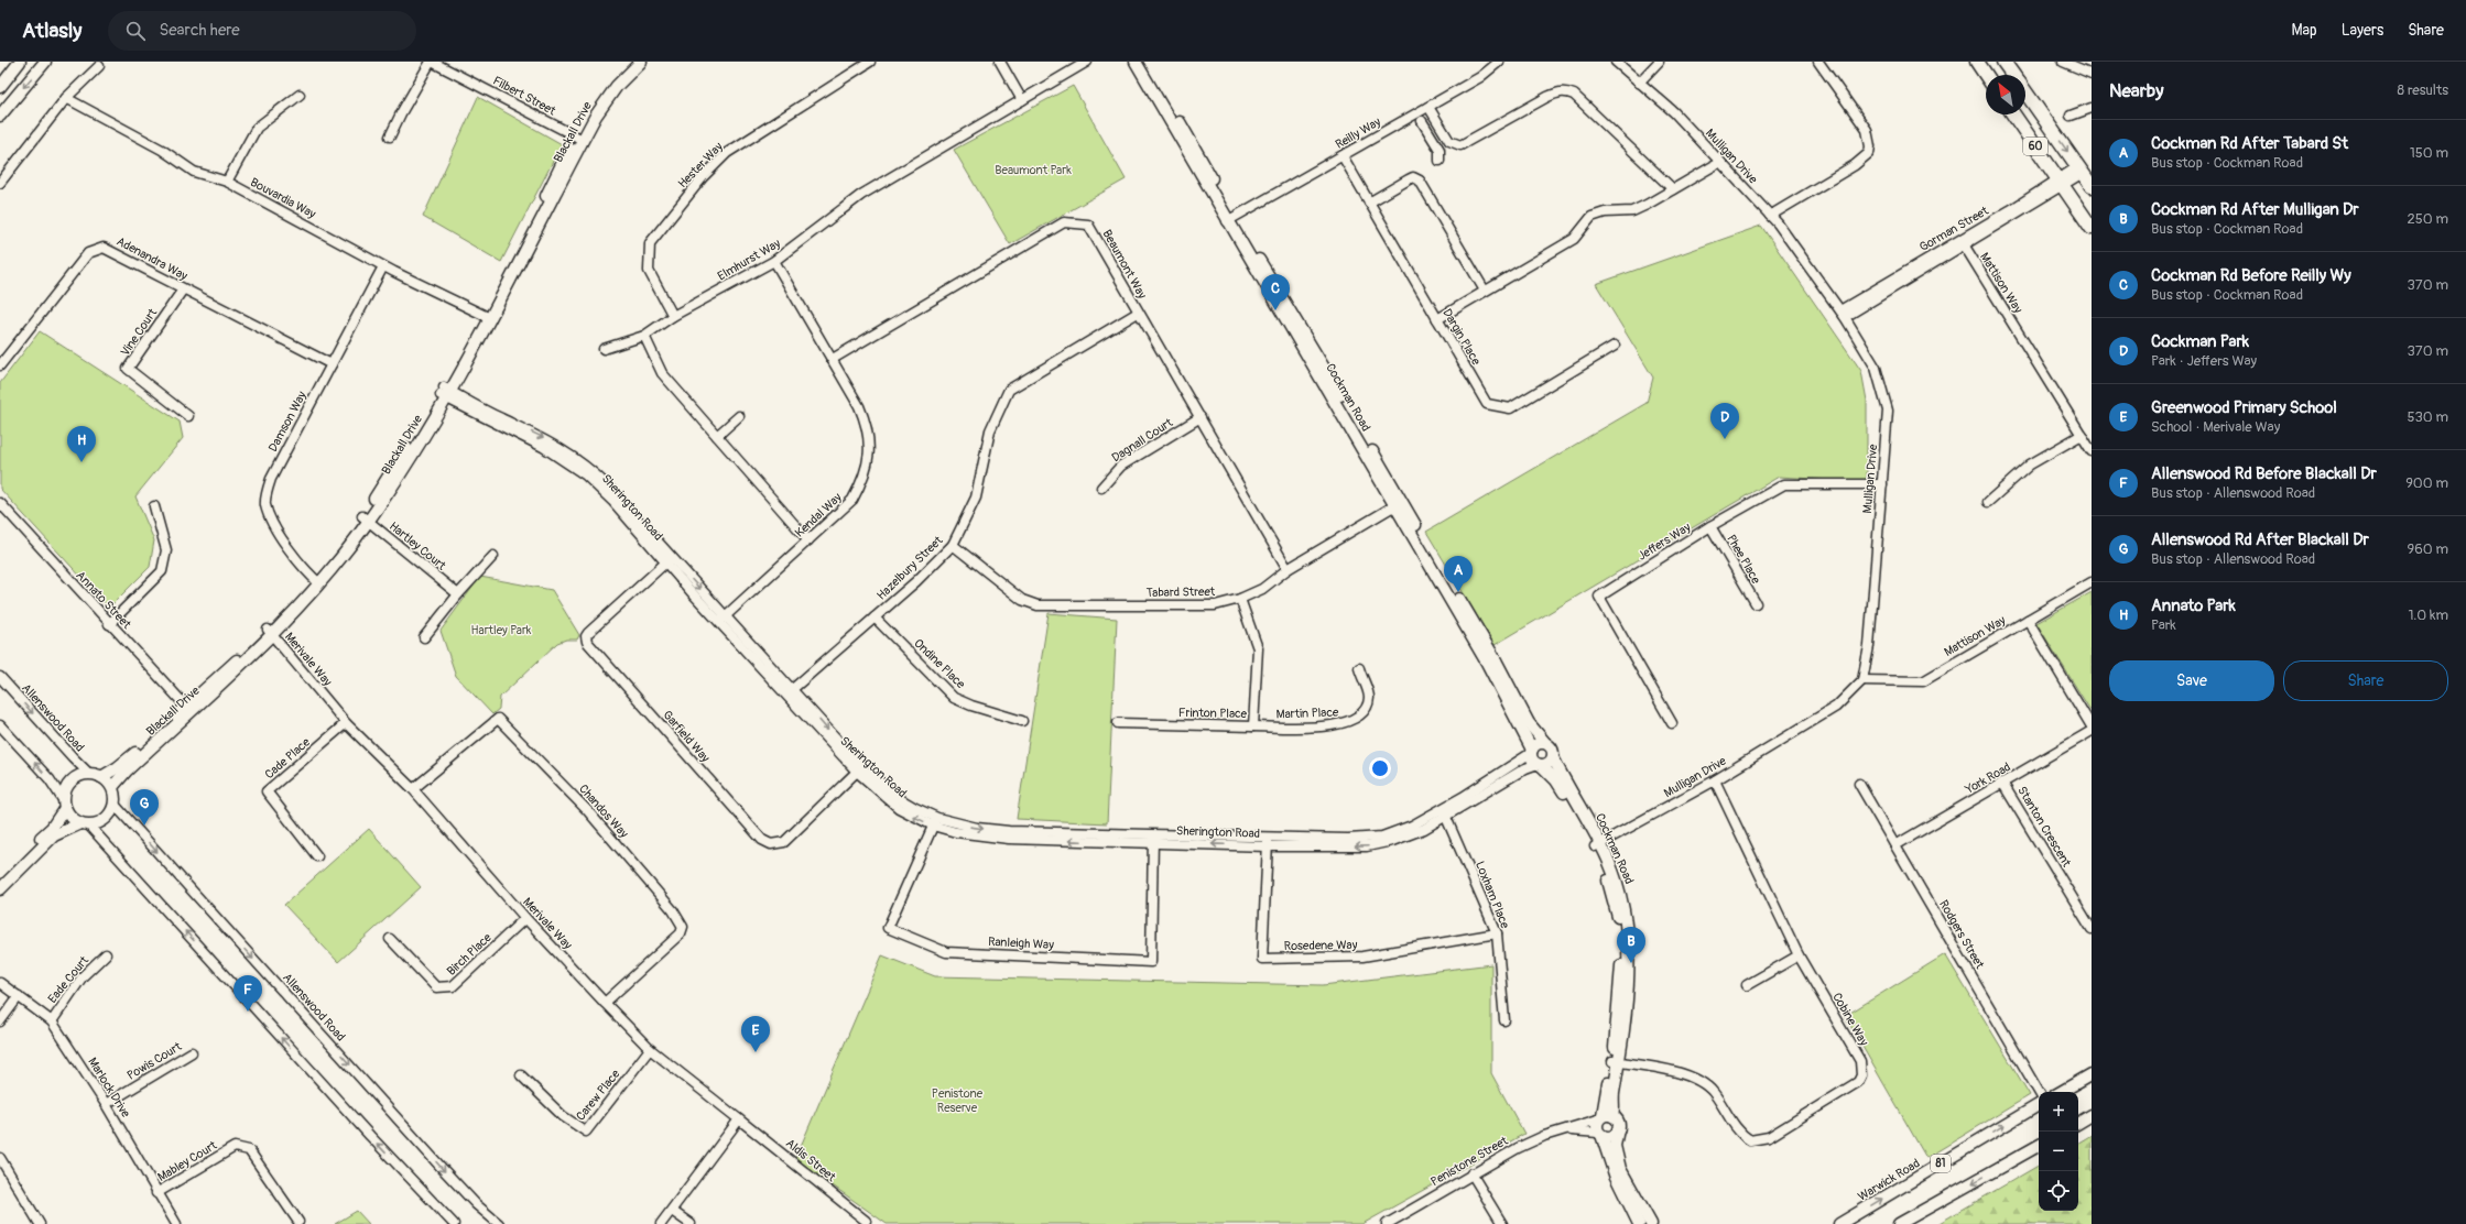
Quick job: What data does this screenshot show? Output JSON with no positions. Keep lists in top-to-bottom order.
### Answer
{
  "streets": {
    "highway": ["60"],
    "main road": [
      "Blackall Drive",
      "Cockman Road",
      "81",
      "Warwick Road"
    ],
    "street": [
      "Filbert Street",
      "Reilly Way",
      "Mulligan Drive",
      "Hester Way",
      "Bouvardia Way",
      "Gorman Street",
      "Adenandra Way",
      "Elmhurst Way",
      "Beaumont Way",
      "Mattison Way",
      "Vine Court",
      "Dargin Place",
      "Damson Way",
      "Dagnall Court",
      "Sherington Road",
      "Kendal Way",
      "Jeffers Way",
      "Hartley Court",
      "Phee Place",
      "Hazelbury Street",
      "Tabard Street",
      "Annato Street",
      "Merivale Way",
      "Ondine Place",
      "Frinton Place",
      "Martin Place",
      "Allenswood Road",
      "Garfield Way",
      "Cade Place",
      "York Road",
      "Chandos Way",
      "Stanton Crescent",
      "Loxham Place",
      "Rodgers Street",
      "Ranleigh Way",
      "Rosedene Way",
      "Birch Place",
      "Eade Court",
      "Cobine Way",
      "Powis Court",
      "Marlock Drive",
      "Carew Place",
      "Aldis Street",
      "Mabley Court",
      "Penistone Street"
    ]
  },
  "crossings": [
    ["Filbert Street", "Blackall Drive"],
    ["Blackall Drive", "Bouvardia Way"],
    ["Blackall Drive", "Damson Way"],
    ["Blackall Drive", "Sherington Road"],
    ["Blackall Drive", "Hartley Court"],
    ["Blackall Drive", "Annato Street"],
    ["Blackall Drive", "Merivale Way"],
    ["Blackall Drive", "Allenswood Road"],
    ["Reilly Way", "Dargin Place"],
    ["Reilly Way", "Cockman Road"],
    ["60", "Gorman Street"],
    ["Mulligan Drive", "Gorman Street"],
    ["Mulligan Drive", "Mattison Way"],
    ["Mulligan Drive", "Cockman Road"],
    ["Mulligan Drive", "Jeffers Way"],
    ["Mulligan Drive", "Cobine Way"],
    ["Hester Way", "Elmhurst Way"],
    ["Bouvardia Way", "Damson Way"],
    ["Gorman Street", "Mattison Way"],
    ["Adenandra Way", "Vine Court"],
    ["Adenandra Way", "Damson Way"],
    ["Elmhurst Way", "Kendal Way"],
    ["Beaumont Way", "Dagnall Court"],
    ["Beaumont Way", "Kendal Way"],
    ["Beaumont Way", "Hazelbury Street"],
    ["Beaumont Way", "Tabard Street"],
    ["Cockman Road", "Sherington Road"],
    ["Cockman Road", "Tabard Street"],
    ["Cockman Road", "Cobine Way"],
    ["Cockman Road", "Penistone Street"],
    ["Sherington Road", "Kendal Way"],
    ["Sherington Road", "Hazelbury Street"],
    ["Sherington Road", "Garfield Way"],
    ["Sherington Road", "Loxham Place"],
    ["Sherington Road", "Ranleigh Way"],
    ["Sherington Road", "Rosedene Way"],
    ["Jeffers Way", "Phee Place"],
    ["Hazelbury Street", "Tabard Street"],
    ["Hazelbury Street", "Ondine Place"],
    ["Tabard Street", "Frinton Place"],
    ["Merivale Way", "Cade Place"],
    ["Merivale Way", "Chandos Way"],
    ["Merivale Way", "Birch Place"],
    ["Merivale Way", "Carew Place"],
    ["Merivale Way", "Aldis Street"],
    ["Frinton Place", "Martin Place"],
    ["York Road", "Stanton Crescent"],
    ["York Road", "Rodgers Street"],
    ["Loxham Place", "Rosedene Way"],
    ["Eade Court", "Marlock Drive"],
    ["Powis Court", "Marlock Drive"],
    ["Marlock Drive", "Mabley Court"]
  ],
  "parks": ["Beaumont Park", "Hartley Park", "Penistone Reserve"],
  "north": "top left",
  "page": {
    "header": "Atlasly",
    "search": "Search here",
    "nav": ["Map", "Layers", "Share"],
    "heading": ["Nearby", "8 results"],
    "list": [
      {
        "mark": "A",
        "name": "Cockman Rd After Tabard St",
        "note": "Bus stop · Cockman Road",
        "value": "150 m"
      },
      {
        "mark": "B",
        "name": "Cockman Rd After Mulligan Dr",
        "note": "Bus stop · Cockman Road",
        "value": "250 m"
      },
      {
        "mark": "C",
        "name": "Cockman Rd Before Reilly Wy",
        "note": "Bus stop · Cockman Road",
        "value": "370 m"
      },
      {
        "mark": "D",
        "name": "Cockman Park",
        "note": "Park · Jeffers Way",
        "value": "370 m"
      },
      {
        "mark": "E",
        "name": "Greenwood Primary School",
        "note": "School · Merivale Way",
        "value": "530 m"
      },
      {
        "mark": "F",
        "name": "Allenswood Rd Before Blackall Dr",
        "note": "Bus stop · Allenswood Road",
        "value": "900 m"
      },
      {
        "mark": "G",
        "name": "Allenswood Rd After Blackall Dr",
        "note": "Bus stop · Allenswood Road",
        "value": "960 m"
      },
      {
        "mark": "H",
        "name": "Annato Park",
        "note": "Park",
        "value": "1.0 km"
      }
    ],
    "pins": [
      "C",
      "D",
      "H",
      "A",
      "G",
      "B",
      "F",
      "E"
    ],
    "buttons": ["Save", "Share"],
    "map_buttons": ["+", "−"]
  }
}
